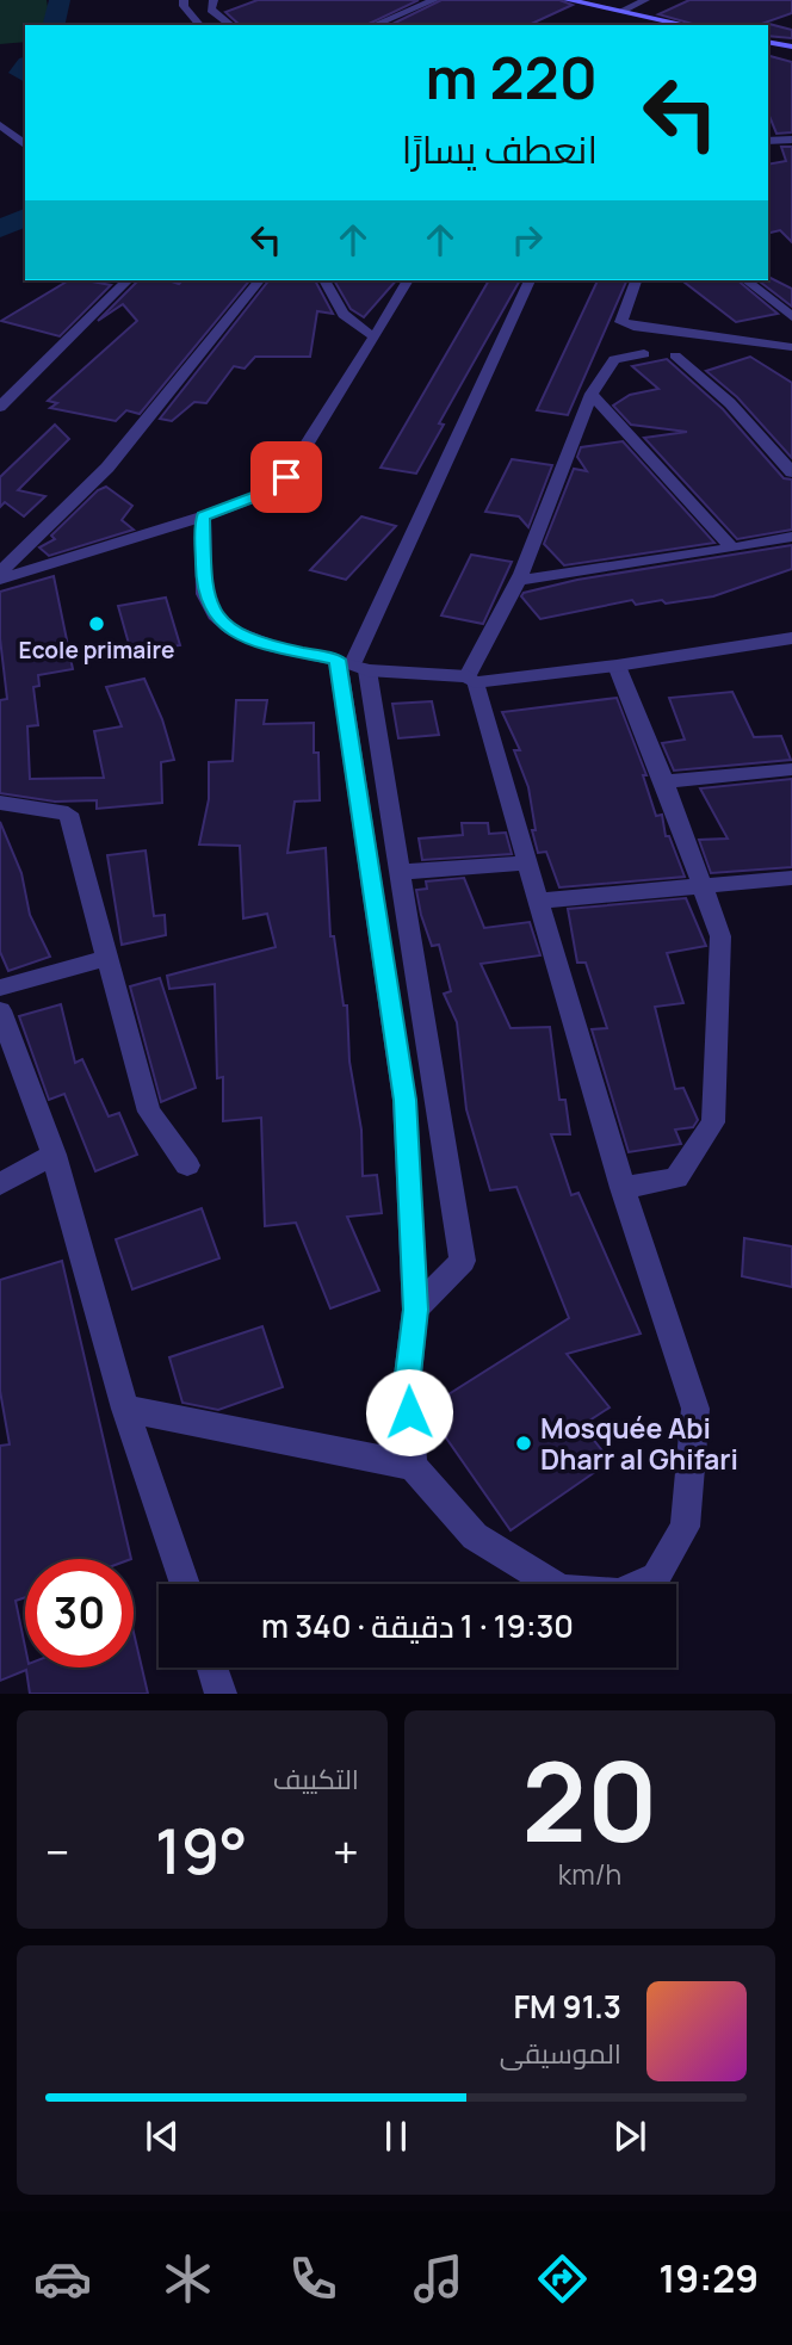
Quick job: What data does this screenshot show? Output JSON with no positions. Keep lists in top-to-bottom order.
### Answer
{
  "places": ["Ecole primaire", "Mosquée Abi Dharr al Ghifari"],
  "page": {
    "turn": ["220 m", "انعطف يسارًا"],
    "limit": "30",
    "trip": "19:30 · 1 دقيقة · 340 m",
    "tile": [
      ["20", "km/h"],
      "التكييف"
    ],
    "heat": ["−", "19°", "+"],
    "song": ["91.3 FM", "الموسيقى"],
    "tabs": "19:29"
  }
}
